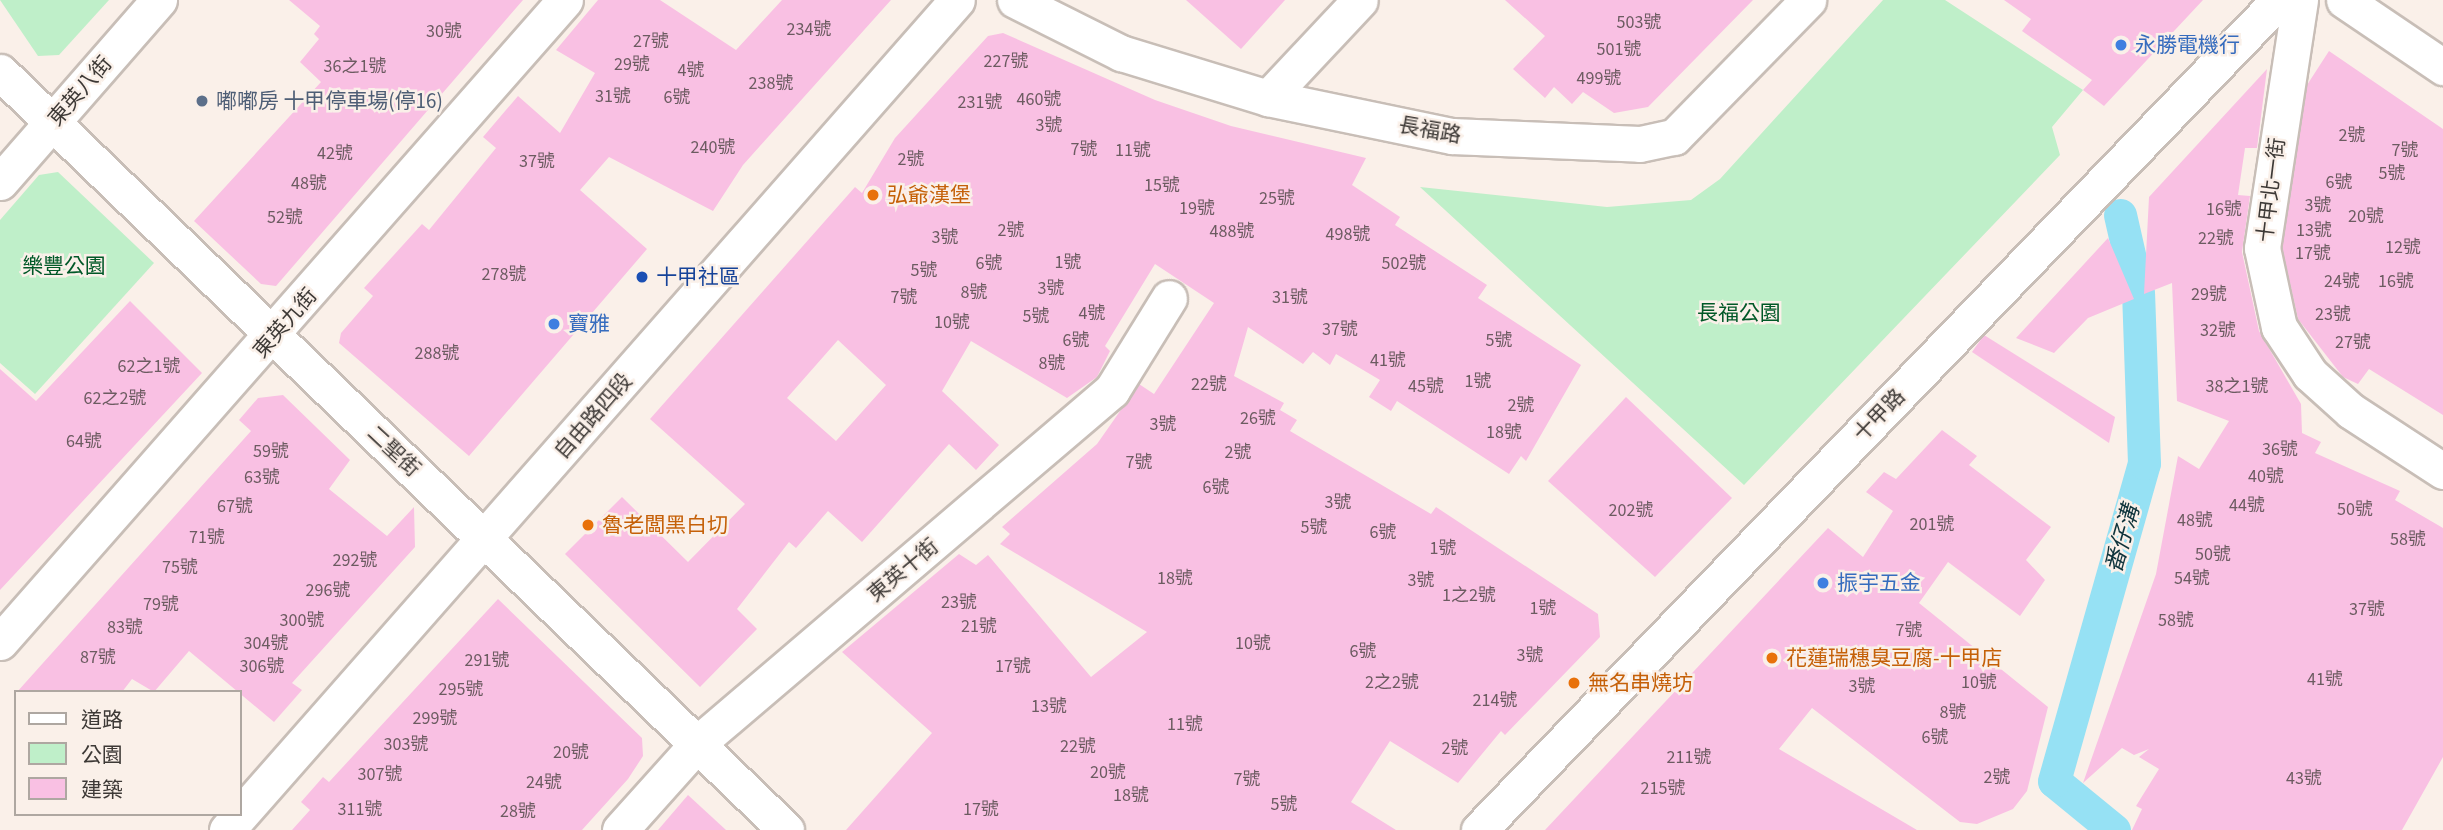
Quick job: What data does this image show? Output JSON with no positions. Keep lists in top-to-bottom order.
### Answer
{
  "streets": {
    "street": [
      "東英八街",
      "長福路",
      "十甲北一街",
      "東英九街",
      "十甲路",
      "自由路四段",
      "二聖街",
      "東英十街"
    ]
  },
  "crossings": [
    ["東英八街", "二聖街"],
    ["東英九街", "二聖街"],
    ["自由路四段", "二聖街"],
    ["二聖街", "東英十街"]
  ],
  "water": ["番仔溝"],
  "parks": ["樂豐公園", "長福公園"],
  "places": [
    "永勝電機行",
    "嘟嘟房 十甲停車場(停16)",
    "弘爺漢堡",
    "十甲社區",
    "寶雅",
    "魯老闆黑白切",
    "振宇五金",
    "花蓮瑞穗臭豆腐-十甲店",
    "無名串燒坊"
  ],
  "house_numbers": [
    "503號",
    "234號",
    "30號",
    "27號",
    "501號",
    "227號",
    "29號",
    "36之1號",
    "4號",
    "499號",
    "238號",
    "31號",
    "6號",
    "460號",
    "231號",
    "3號",
    "2號",
    "240號",
    "7號",
    "11號",
    "7號",
    "42號",
    "2號",
    "37號",
    "5號",
    "6號",
    "48號",
    "15號",
    "25號",
    "3號",
    "19號",
    "16號",
    "20號",
    "52號",
    "2號",
    "13號",
    "488號",
    "498號",
    "3號",
    "22號",
    "12號",
    "17號",
    "1號",
    "6號",
    "502號",
    "5號",
    "278號",
    "24號",
    "16號",
    "3號",
    "8號",
    "29號",
    "7號",
    "31號",
    "4號",
    "23號",
    "5號",
    "10號",
    "37號",
    "32號",
    "6號",
    "5號",
    "27號",
    "288號",
    "41號",
    "8號",
    "62之1號",
    "1號",
    "22號",
    "45號",
    "38之1號",
    "62之2號",
    "2號",
    "26號",
    "3號",
    "18號",
    "64號",
    "36號",
    "59號",
    "2號",
    "7號",
    "40號",
    "63號",
    "6號",
    "3號",
    "44號",
    "67號",
    "50號",
    "202號",
    "48號",
    "201號",
    "5號",
    "6號",
    "71號",
    "58號",
    "1號",
    "50號",
    "292號",
    "75號",
    "18號",
    "54號",
    "3號",
    "296號",
    "1之2號",
    "23號",
    "79號",
    "1號",
    "37號",
    "300號",
    "58號",
    "21號",
    "83號",
    "7號",
    "304號",
    "10號",
    "6號",
    "3號",
    "87號",
    "291號",
    "306號",
    "17號",
    "41號",
    "2之2號",
    "10號",
    "3號",
    "295號",
    "214號",
    "13號",
    "8號",
    "299號",
    "11號",
    "6號",
    "303號",
    "22號",
    "2號",
    "20號",
    "211號",
    "20號",
    "307號",
    "2號",
    "43號",
    "7號",
    "24號",
    "215號",
    "18號",
    "5號",
    "311號",
    "17號",
    "28號"
  ],
  "legend": ["道路", "公園", "建築"]
}
